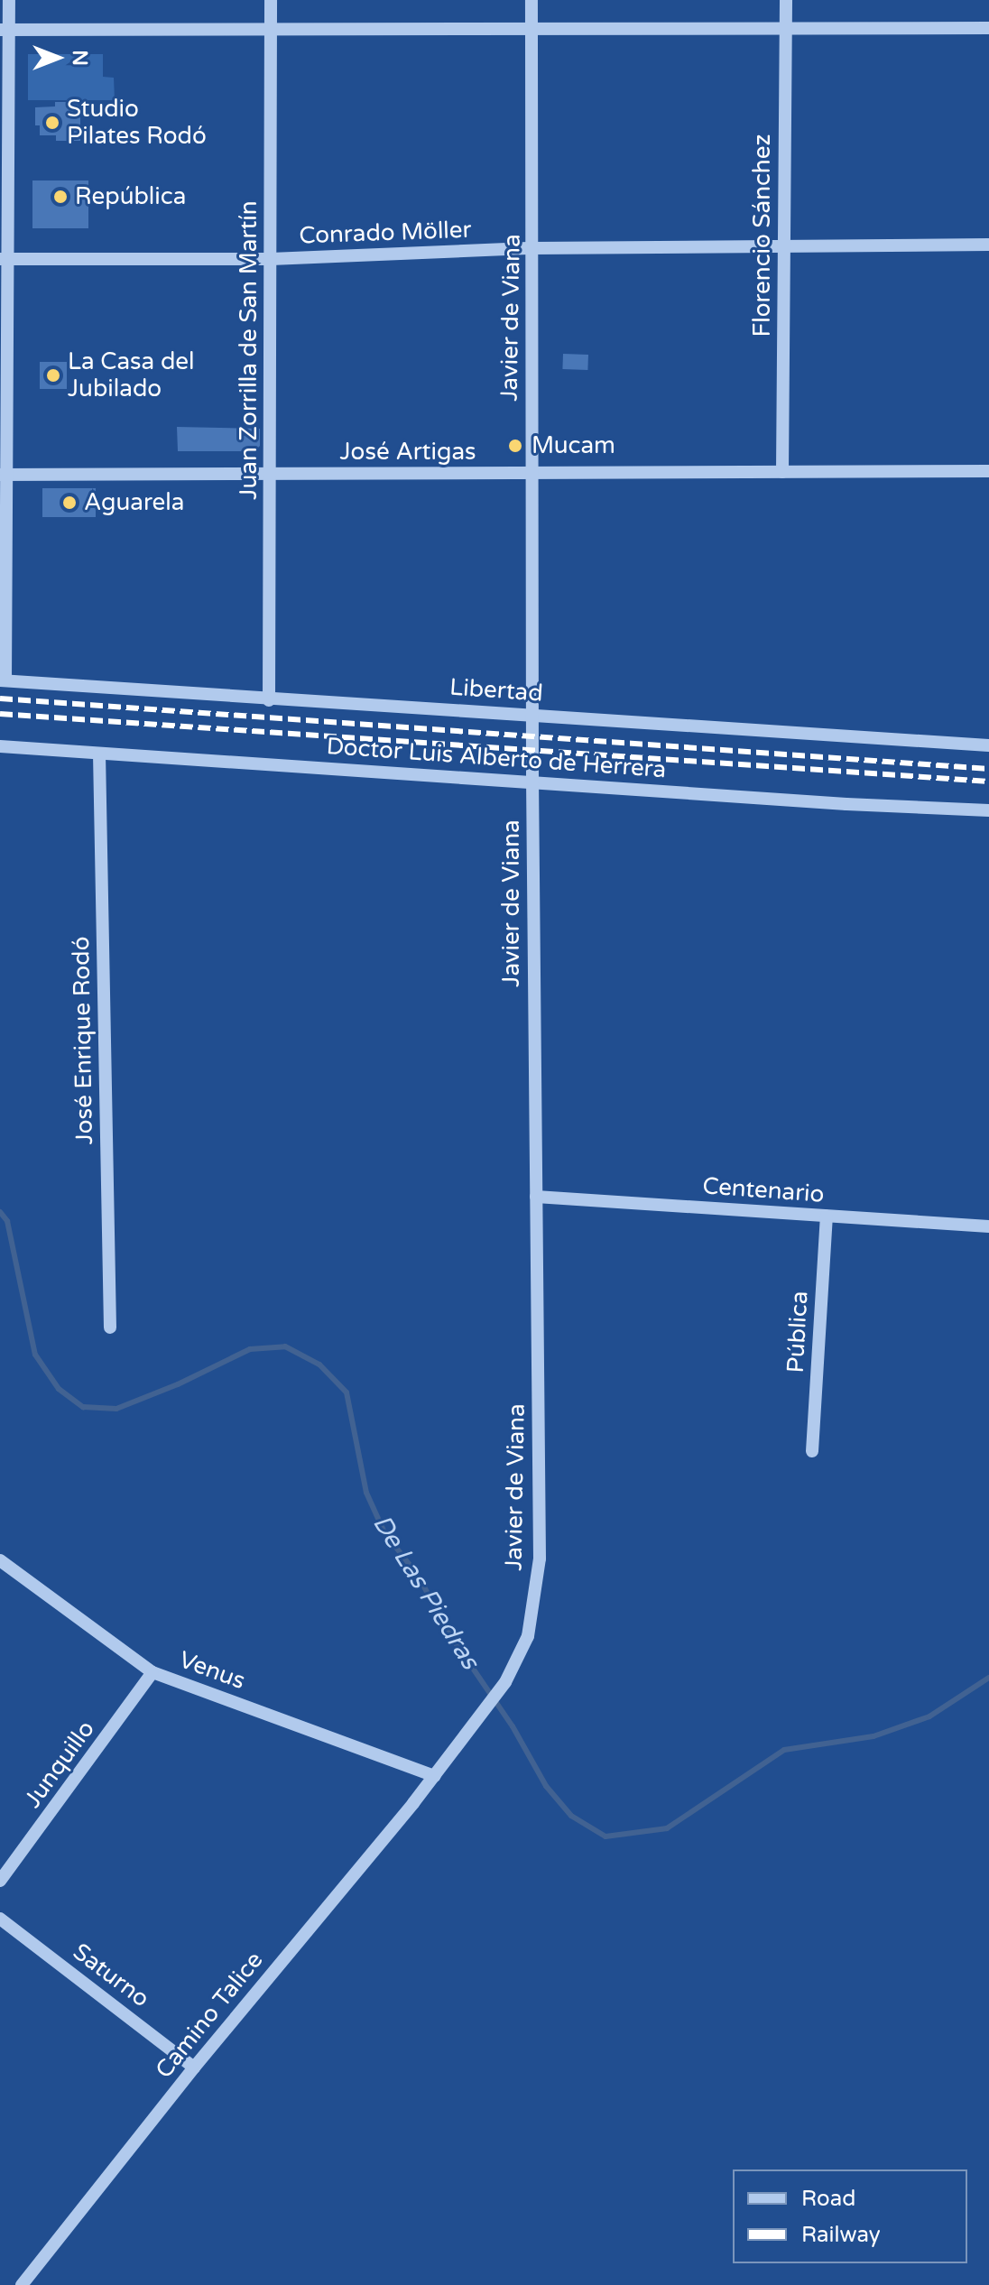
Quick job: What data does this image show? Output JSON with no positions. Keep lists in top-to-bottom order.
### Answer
{
  "streets": {
    "street": [
      "Conrado Möller",
      "Florencio Sánchez",
      "Javier de Viana",
      "Juan Zorrilla de San Martín",
      "José Artigas",
      "Libertad",
      "Doctor Luis Alberto de Herrera",
      "José Enrique Rodó",
      "Centenario",
      "Pública",
      "Venus",
      "Junquillo",
      "Saturno",
      "Camino Talice"
    ]
  },
  "crossings": [
    ["Conrado Möller", "Florencio Sánchez"],
    ["Conrado Möller", "Javier de Viana"],
    ["Conrado Möller", "Juan Zorrilla de San Martín"],
    ["Florencio Sánchez", "José Artigas"],
    ["Javier de Viana", "José Artigas"],
    ["Javier de Viana", "Libertad"],
    ["Javier de Viana", "Doctor Luis Alberto de Herrera"],
    ["Javier de Viana", "Centenario"],
    ["Javier de Viana", "Venus"],
    ["Javier de Viana", "Camino Talice"],
    ["Juan Zorrilla de San Martín", "José Artigas"],
    ["Juan Zorrilla de San Martín", "Libertad"],
    ["Doctor Luis Alberto de Herrera", "José Enrique Rodó"],
    ["Centenario", "Pública"],
    ["Venus", "Junquillo"],
    ["Venus", "Camino Talice"],
    ["Saturno", "Camino Talice"]
  ],
  "water": ["De Las Piedras"],
  "places": [
    "Studio Pilates Rodó",
    "República",
    "La Casa del Jubilado",
    "Mucam",
    "Aguarela"
  ],
  "legend": ["Road", "Railway"],
  "north": "right"
}
